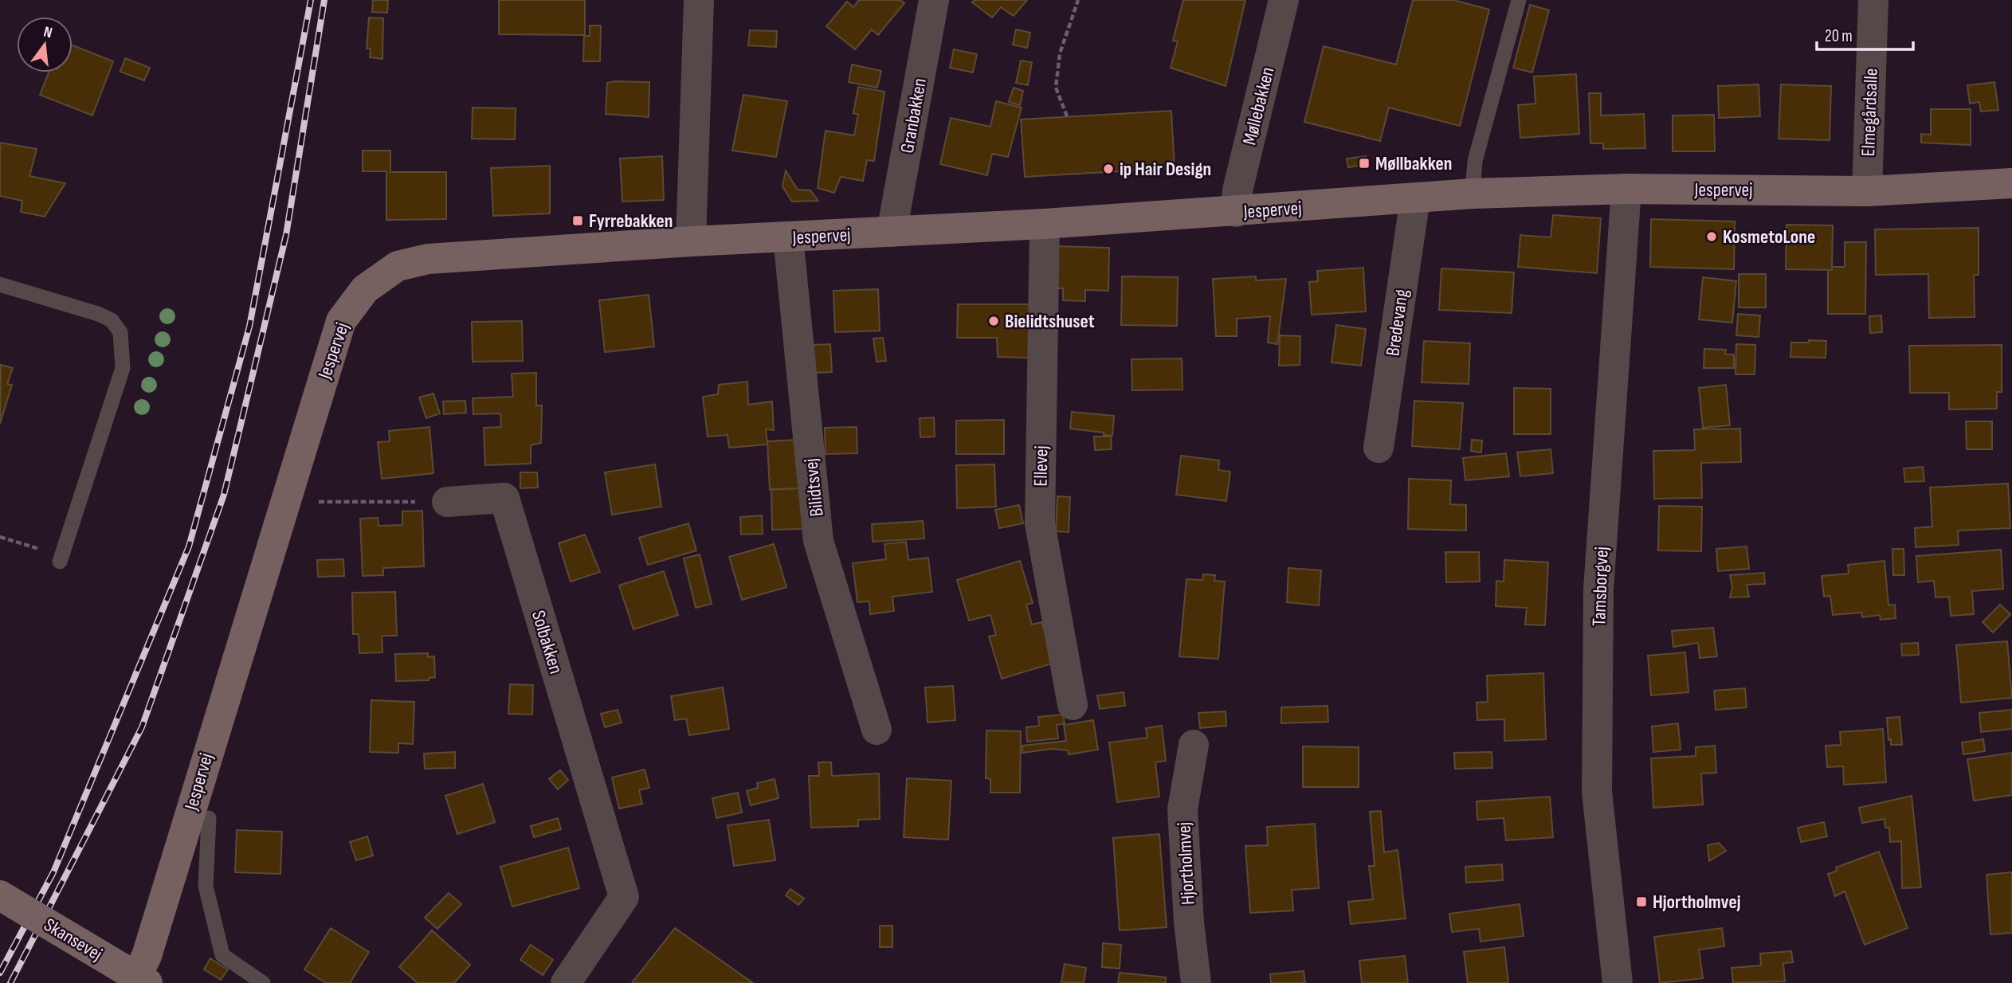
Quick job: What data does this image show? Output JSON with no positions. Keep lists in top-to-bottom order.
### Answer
{
  "streets": {
    "street": [
      "Møllebakken",
      "Elmegårdsalle",
      "Granbakken",
      "Jespervej",
      "Bredevang",
      "Ellevej",
      "Bilidtsvej",
      "Tamsborgvej",
      "Solbakken",
      "Hjortholmvej",
      "Skansevej"
    ]
  },
  "crossings": [
    ["Møllebakken", "Jespervej"],
    ["Elmegårdsalle", "Jespervej"],
    ["Granbakken", "Jespervej"],
    ["Jespervej", "Bredevang"],
    ["Jespervej", "Ellevej"],
    ["Jespervej", "Bilidtsvej"],
    ["Jespervej", "Tamsborgvej"],
    ["Jespervej", "Skansevej"]
  ],
  "places": {
    "transit": ["Møllbakken", "Fyrrebakken", "Hjortholmvej"],
    "other": ["ip Hair Design", "KosmetoLone", "Bielidtshuset"]
  },
  "scale_bar": "20 m",
  "north": "top"
}
